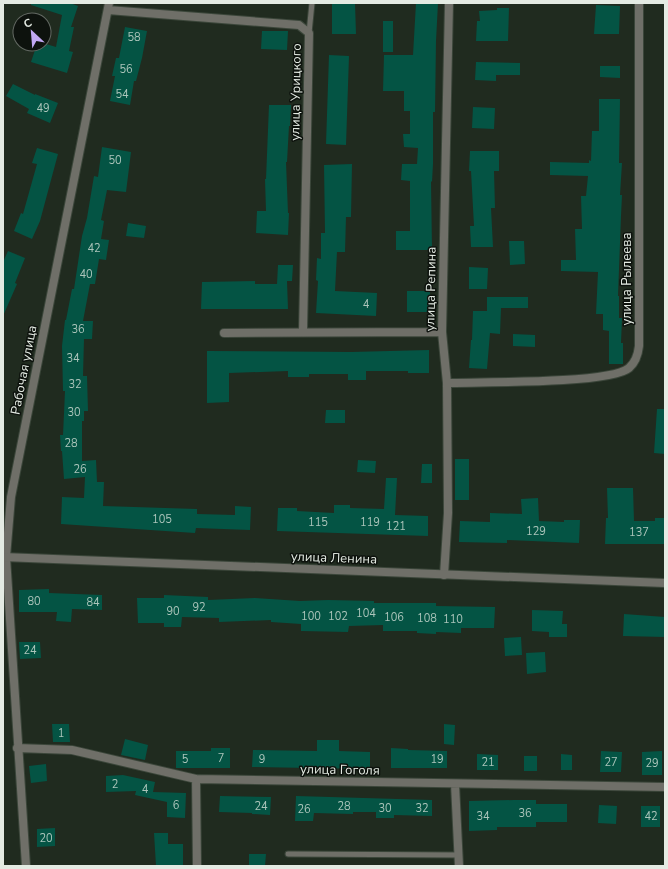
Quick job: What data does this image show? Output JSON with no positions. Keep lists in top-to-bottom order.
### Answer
{
  "streets": {
    "street": [
      "улица Урицкого",
      "улица Рылеева",
      "улица Репина",
      "Рабочая улица",
      "улица Ленина",
      "улица Гоголя"
    ]
  },
  "crossings": [
    ["улица Урицкого", "Рабочая улица"],
    ["улица Рылеева", "улица Репина"],
    ["улица Репина", "улица Ленина"],
    ["Рабочая улица", "улица Ленина"],
    ["Рабочая улица", "улица Гоголя"]
  ],
  "house_numbers": [
    "58",
    "56",
    "54",
    "49",
    "50",
    "42",
    "40",
    "4",
    "36",
    "34",
    "32",
    "30",
    "28",
    "26",
    "105",
    "115",
    "119",
    "121",
    "129",
    "137",
    "80",
    "84",
    "92",
    "90",
    "104",
    "100",
    "102",
    "106",
    "108",
    "110",
    "24",
    "1",
    "7",
    "5",
    "9",
    "19",
    "21",
    "27",
    "29",
    "2",
    "4",
    "6",
    "24",
    "28",
    "30",
    "32",
    "26",
    "36",
    "34",
    "42",
    "20"
  ],
  "north": "top left"
}
